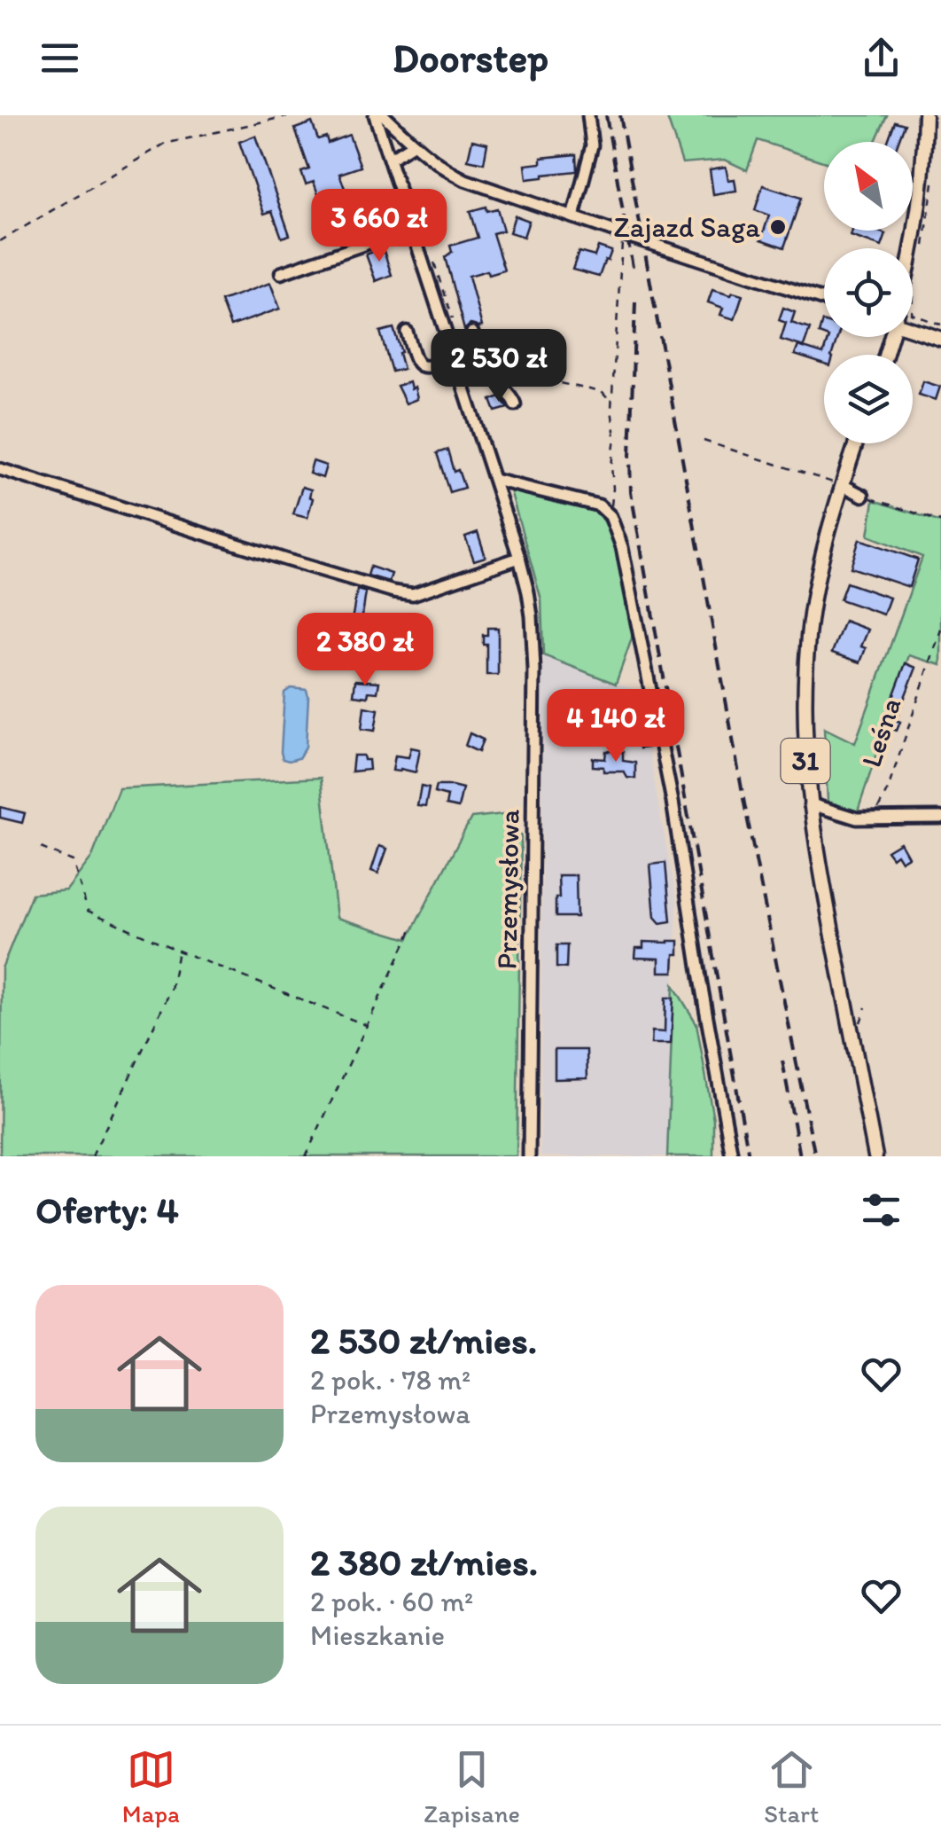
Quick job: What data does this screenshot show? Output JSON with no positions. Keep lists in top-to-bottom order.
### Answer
{
  "streets": {
    "main road": ["31"],
    "street": ["Przemysłowa"],
    "path": ["Leśna"]
  },
  "places": ["Zajazd Saga"],
  "north": "top left",
  "page": {
    "header": "Doorstep",
    "price": [
      "3 660 zł",
      "2 530 zł",
      "2 380 zł",
      "4 140 zł"
    ],
    "heading": "Oferty: 4",
    "list": [
      {
        "name": "2 530 zł/mies.",
        "note": "2 pok. · 78 m² · Przemysłowa"
      },
      {
        "name": "2 380 zł/mies.",
        "note": "2 pok. · 60 m² · Mieszkanie"
      }
    ],
    "tabs": ["Mapa", "Zapisane", "Start"]
  }
}
